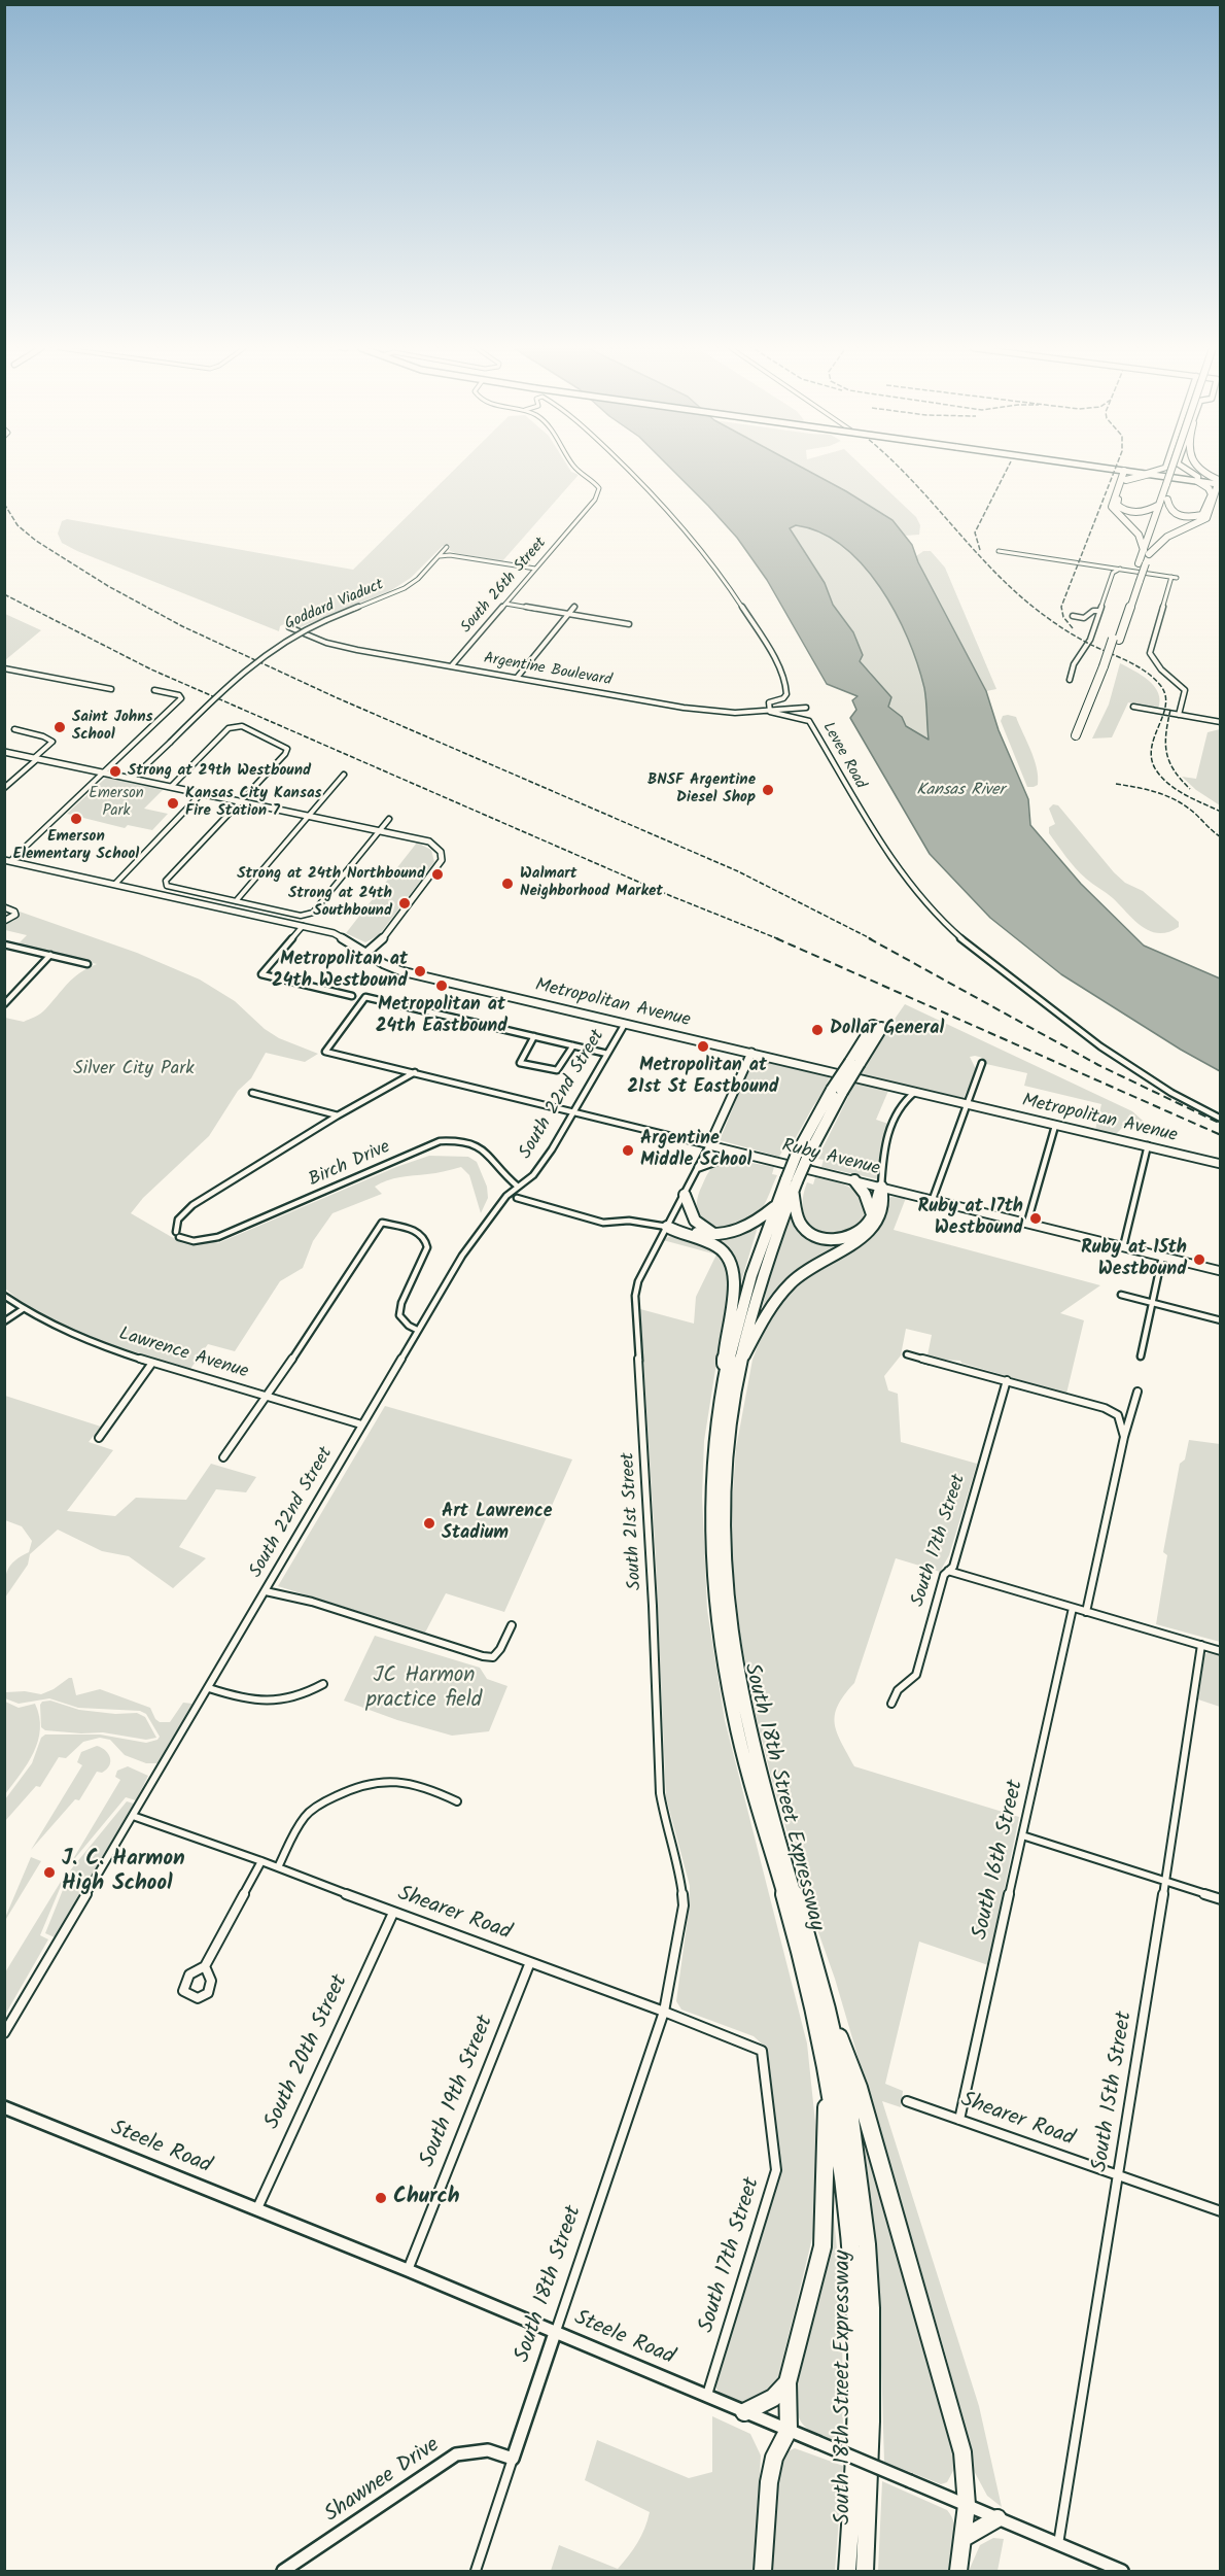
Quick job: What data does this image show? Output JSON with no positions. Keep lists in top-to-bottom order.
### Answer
{
  "streets": {
    "highway": ["South 18th Street Expressway"],
    "street": [
      "South 26th Street",
      "Goddard Viaduct",
      "Argentine Boulevard",
      "Levee Road",
      "Metropolitan Avenue",
      "South 22nd Street",
      "Ruby Avenue",
      "Birch Drive",
      "Lawrence Avenue",
      "South 21st Street",
      "South 17th Street",
      "South 16th Street",
      "Shearer Road",
      "South 20th Street",
      "South 19th Street",
      "South 15th Street",
      "Steele Road",
      "South 18th Street",
      "Shawnee Drive"
    ]
  },
  "crossings": [
    ["South 26th Street", "Argentine Boulevard"],
    ["Argentine Boulevard", "Levee Road"],
    ["Metropolitan Avenue", "South 22nd Street"],
    ["Metropolitan Avenue", "South 21st Street"],
    ["South 22nd Street", "Ruby Avenue"],
    ["South 22nd Street", "Birch Drive"],
    ["South 22nd Street", "Lawrence Avenue"],
    ["South 22nd Street", "Shearer Road"],
    ["Ruby Avenue", "South 21st Street"],
    ["South 21st Street", "Shearer Road"],
    ["South 21st Street", "South 18th Street"],
    ["South 17th Street", "Shearer Road"],
    ["South 17th Street", "Steele Road"],
    ["South 16th Street", "Shearer Road"],
    ["Shearer Road", "South 20th Street"],
    ["Shearer Road", "South 19th Street"],
    ["Shearer Road", "South 15th Street"],
    ["Shearer Road", "South 18th Street"],
    ["South 20th Street", "Steele Road"],
    ["South 19th Street", "Steele Road"],
    ["South 15th Street", "Steele Road"],
    ["Steele Road", "South 18th Street"],
    ["South 18th Street", "Shawnee Drive"]
  ],
  "water": ["Kansas River"],
  "parks": ["Emerson Park", "Silver City Park", "JC Harmon practice field"],
  "places": [
    "Saint Johns School",
    "Strong at 29th Westbound",
    "BNSF Argentine Diesel Shop",
    "Kansas City Kansas Fire Station 7",
    "Emerson Elementary School",
    "Strong at 24th Northbound",
    "Walmart Neighborhood Market",
    "Strong at 24th Southbound",
    "Metropolitan at 24th Westbound",
    "Metropolitan at 24th Eastbound",
    "Dollar General",
    "Metropolitan at 21st St Eastbound",
    "Argentine Middle School",
    "Ruby at 17th Westbound",
    "Ruby at 15th Westbound",
    "Art Lawrence Stadium",
    "J. C. Harmon High School",
    "Church"
  ]
}
